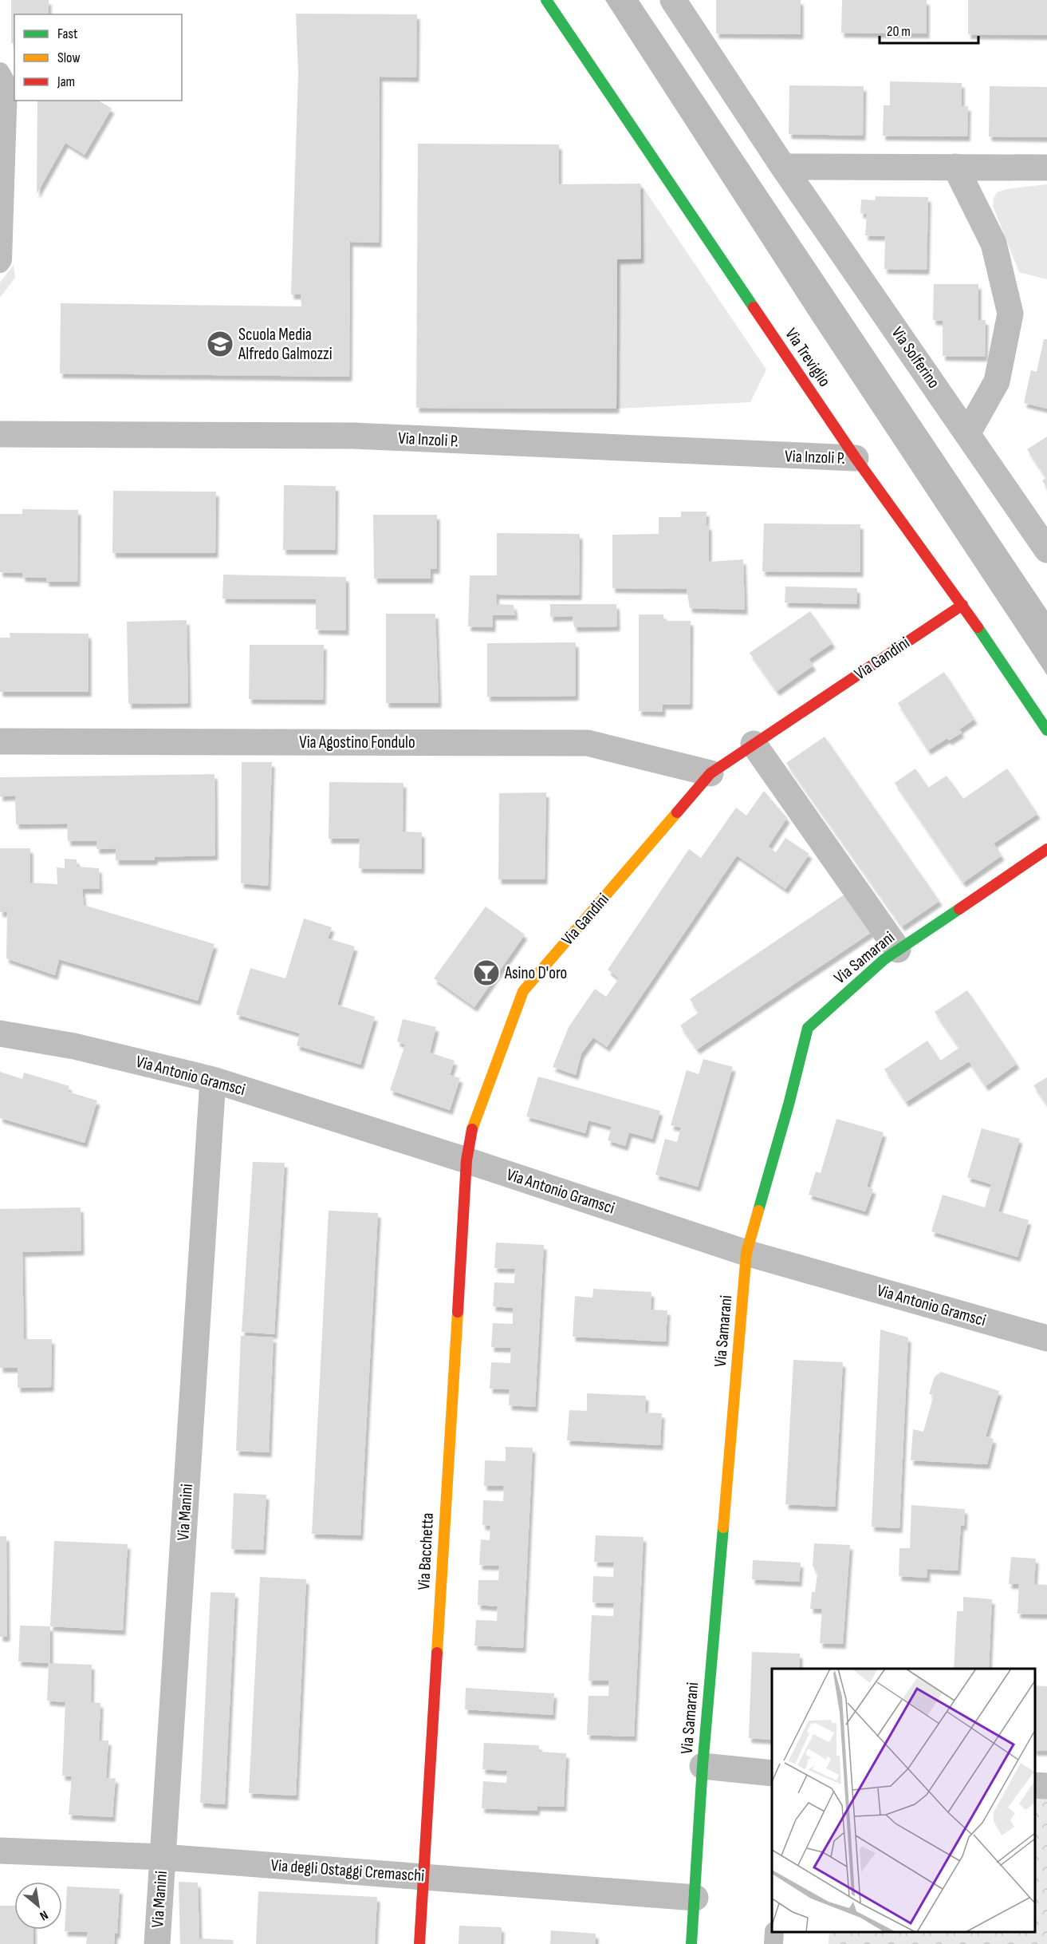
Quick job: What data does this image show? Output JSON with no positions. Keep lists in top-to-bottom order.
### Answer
{
  "streets": {
    "street": [
      "Via Treviglio",
      "Via Solferino",
      "Via Inzoli P.",
      "Via Gandini",
      "Via Agostino Fondulo",
      "Via Samarani",
      "Via Antonio Gramsci",
      "Via Manini",
      "Via Bacchetta",
      "Via degli Ostaggi Cremaschi"
    ]
  },
  "crossings": [
    ["Via Treviglio", "Via Inzoli P."],
    ["Via Treviglio", "Via Gandini"],
    ["Via Gandini", "Via Agostino Fondulo"],
    ["Via Gandini", "Via Antonio Gramsci"],
    ["Via Gandini", "Via Bacchetta"],
    ["Via Samarani", "Via Antonio Gramsci"],
    ["Via Samarani", "Via degli Ostaggi Cremaschi"],
    ["Via Antonio Gramsci", "Via Manini"],
    ["Via Antonio Gramsci", "Via Bacchetta"],
    ["Via Manini", "Via degli Ostaggi Cremaschi"],
    ["Via Bacchetta", "Via degli Ostaggi Cremaschi"]
  ],
  "places": {
    "school or university": ["Scuola Media Alfredo Galmozzi"],
    "bar": ["Asino D'oro"]
  },
  "legend": ["Fast", "Slow", "Jam"],
  "scale_bar": "20 m",
  "north": "bottom right"
}
